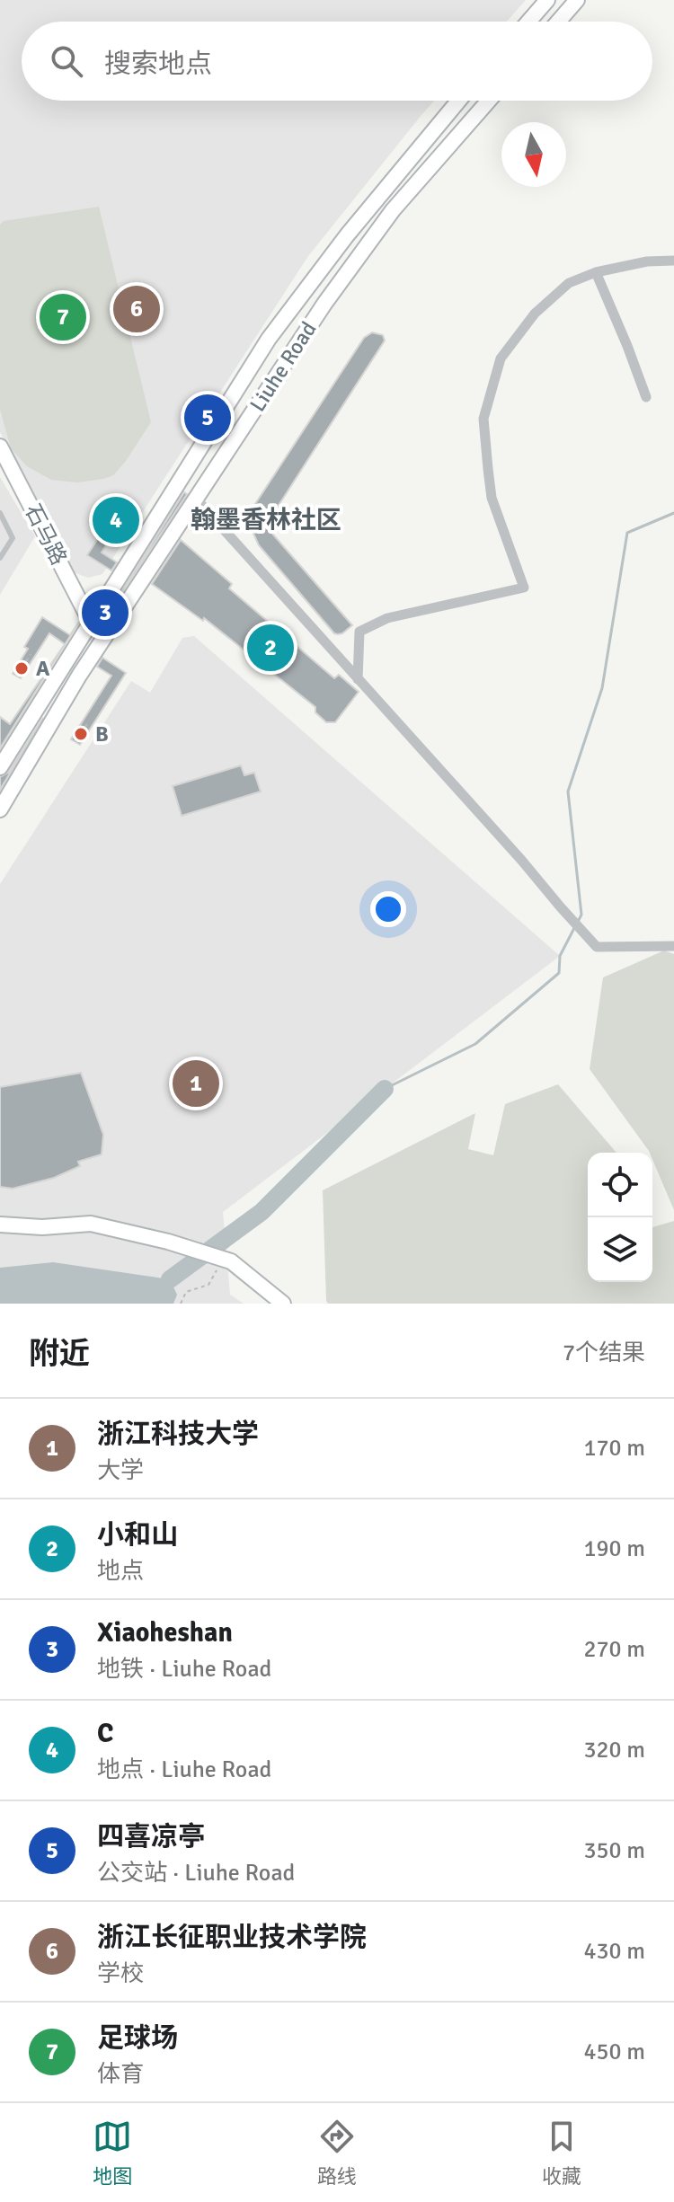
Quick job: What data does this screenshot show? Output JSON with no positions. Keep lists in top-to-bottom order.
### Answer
{
  "streets": {
    "main road": ["Liuhe Road", "石马路"]
  },
  "crossings": [
    ["Liuhe Road", "石马路"]
  ],
  "districts": ["翰墨香林社区"],
  "places": ["A", "B"],
  "north": "bottom",
  "page": {
    "search": "搜索地点",
    "pins": [
      "6",
      "7",
      "5",
      "4",
      "3",
      "2",
      "1"
    ],
    "heading": ["附近", "7个结果"],
    "list": [
      {
        "mark": "1",
        "name": "浙江科技大学",
        "note": "大学",
        "value": "170 m"
      },
      {
        "mark": "2",
        "name": "小和山",
        "note": "地点",
        "value": "190 m"
      },
      {
        "mark": "3",
        "name": "Xiaoheshan",
        "note": "地铁 · Liuhe Road",
        "value": "270 m"
      },
      {
        "mark": "4",
        "name": "C",
        "note": "地点 · Liuhe Road",
        "value": "320 m"
      },
      {
        "mark": "5",
        "name": "四喜凉亭",
        "note": "公交站 · Liuhe Road",
        "value": "350 m"
      },
      {
        "mark": "6",
        "name": "浙江长征职业技术学院",
        "note": "学校",
        "value": "430 m"
      },
      {
        "mark": "7",
        "name": "足球场",
        "note": "体育",
        "value": "450 m"
      }
    ],
    "nav": ["地图", "路线", "收藏"]
  }
}
